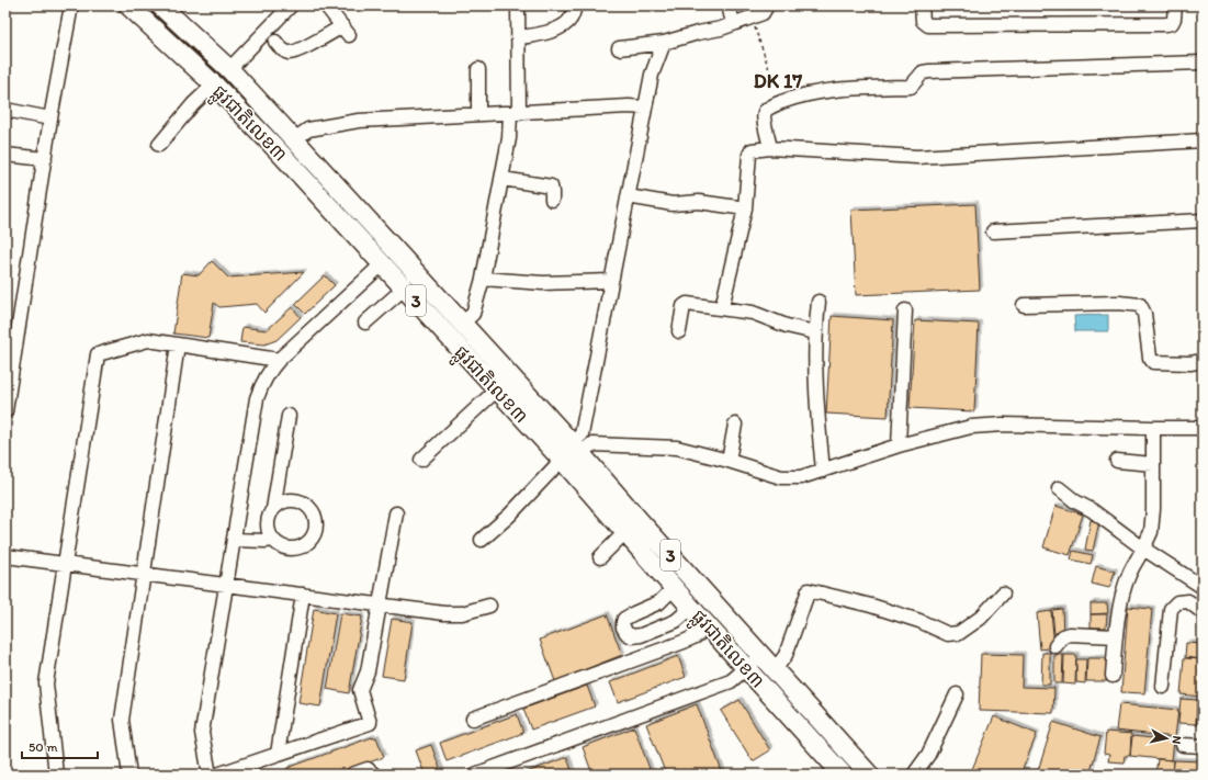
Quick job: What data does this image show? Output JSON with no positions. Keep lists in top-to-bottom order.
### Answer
{
  "streets": {
    "highway": ["ផ្លូវជាតិលេខ៣", "3"]
  },
  "districts": ["DK 17"],
  "scale_bar": "50 m",
  "north": "right"
}
